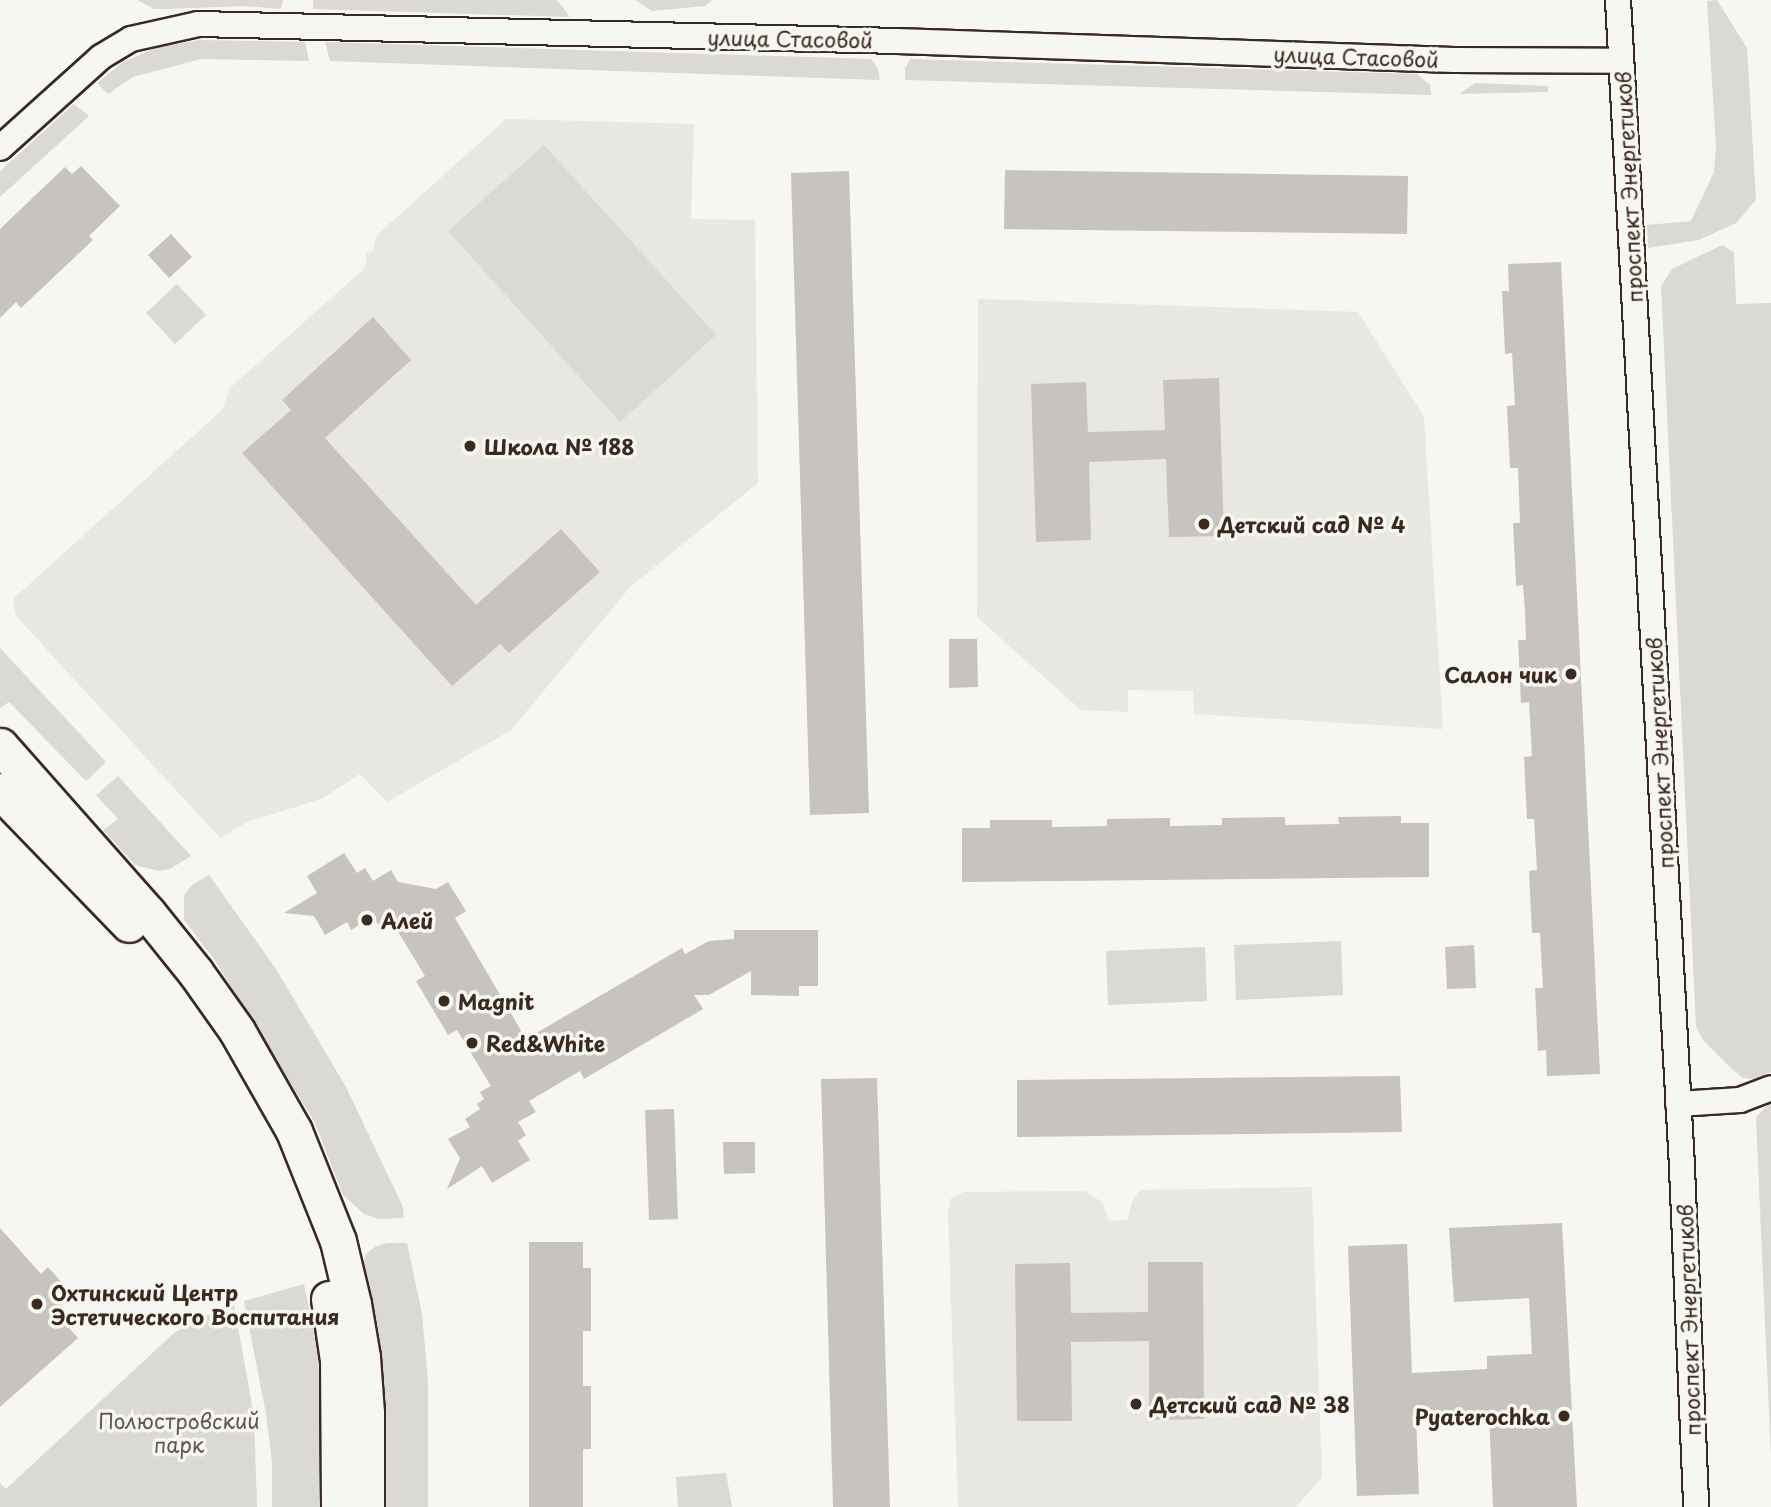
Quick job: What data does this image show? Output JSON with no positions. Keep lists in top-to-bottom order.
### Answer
{
  "streets": {
    "street": ["улица Стасовой", "проспект Энергетиков"]
  },
  "crossings": [
    ["улица Стасовой", "проспект Энергетиков"]
  ],
  "parks": ["Полюстровский парк"],
  "places": [
    "Школа № 188",
    "Детский сад № 4",
    "Салон чик",
    "Алей",
    "Magnit",
    "Red&White",
    "Охтинский Центр Эстетического Воспитания",
    "Детский сад № 38",
    "Pyaterochka"
  ]
}
